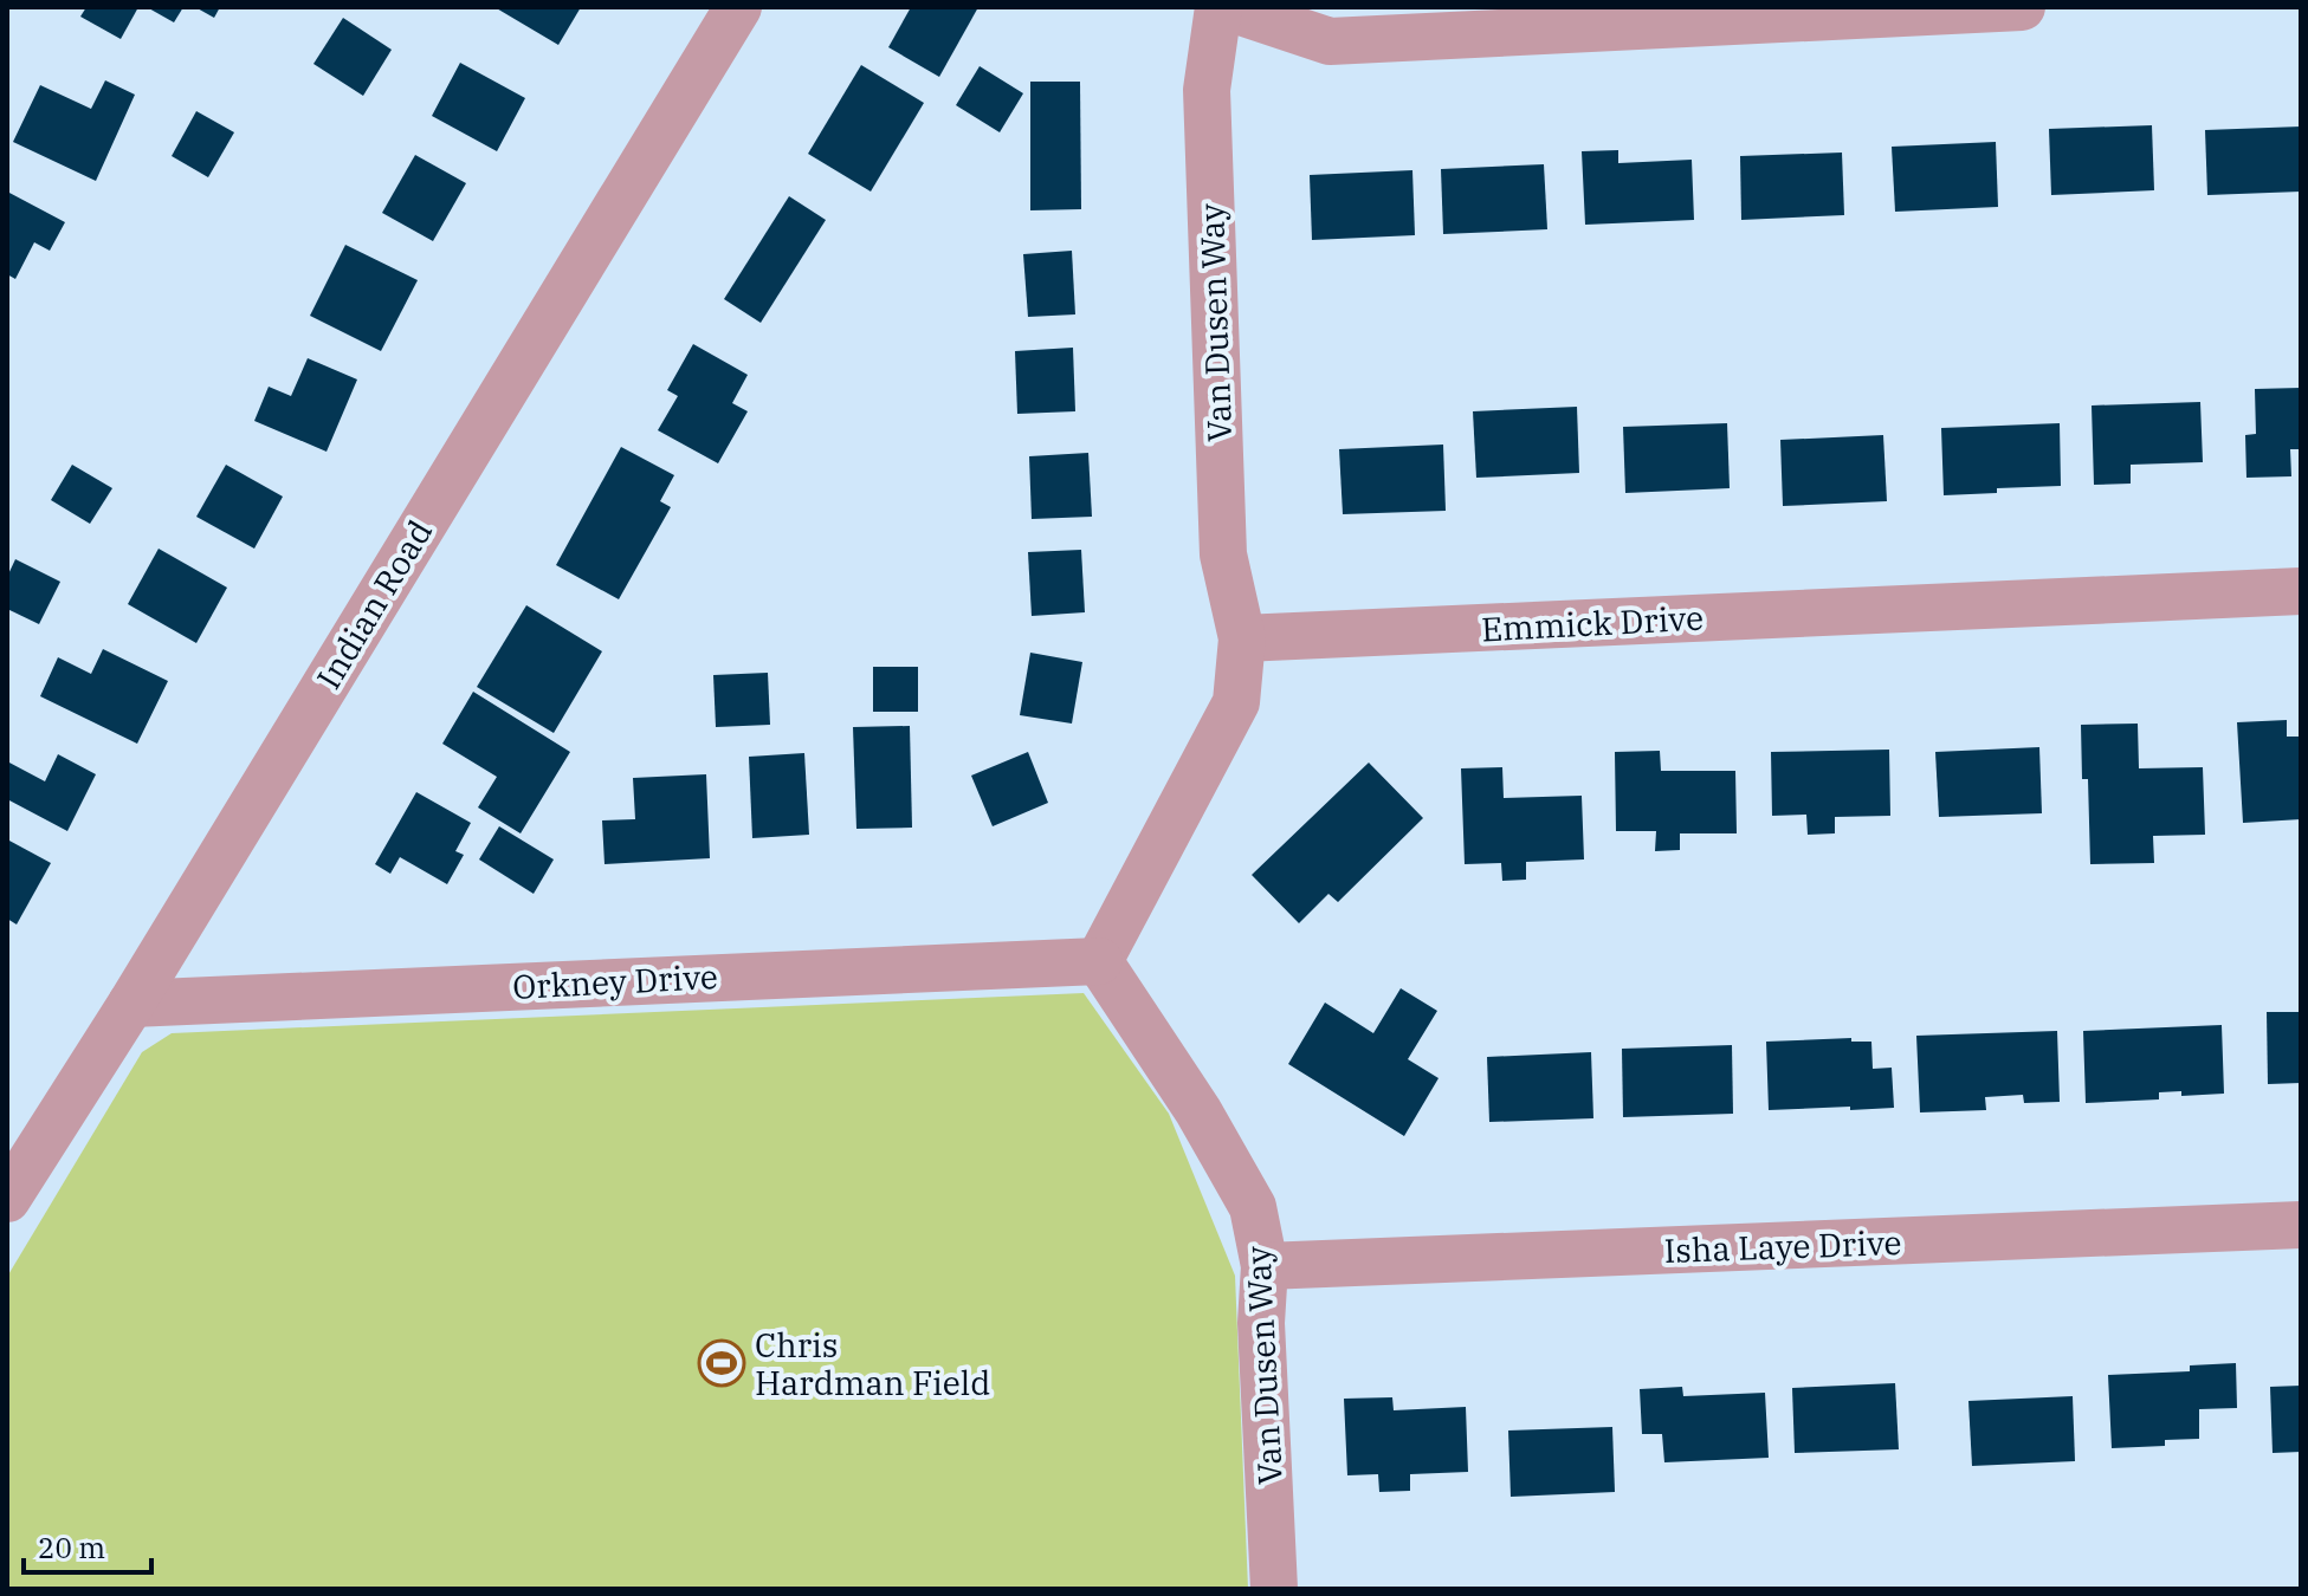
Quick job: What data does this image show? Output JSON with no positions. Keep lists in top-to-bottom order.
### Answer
{
  "streets": {
    "street": [
      "Van Dusen Way",
      "Indian Road",
      "Emmick Drive",
      "Orkney Drive",
      "Isha Laye Drive"
    ]
  },
  "crossings": [
    ["Van Dusen Way", "Emmick Drive"],
    ["Van Dusen Way", "Orkney Drive"],
    ["Van Dusen Way", "Isha Laye Drive"],
    ["Indian Road", "Orkney Drive"]
  ],
  "places": {
    "sports": ["Chris Hardman Field"]
  },
  "scale_bar": "20 m"
}
